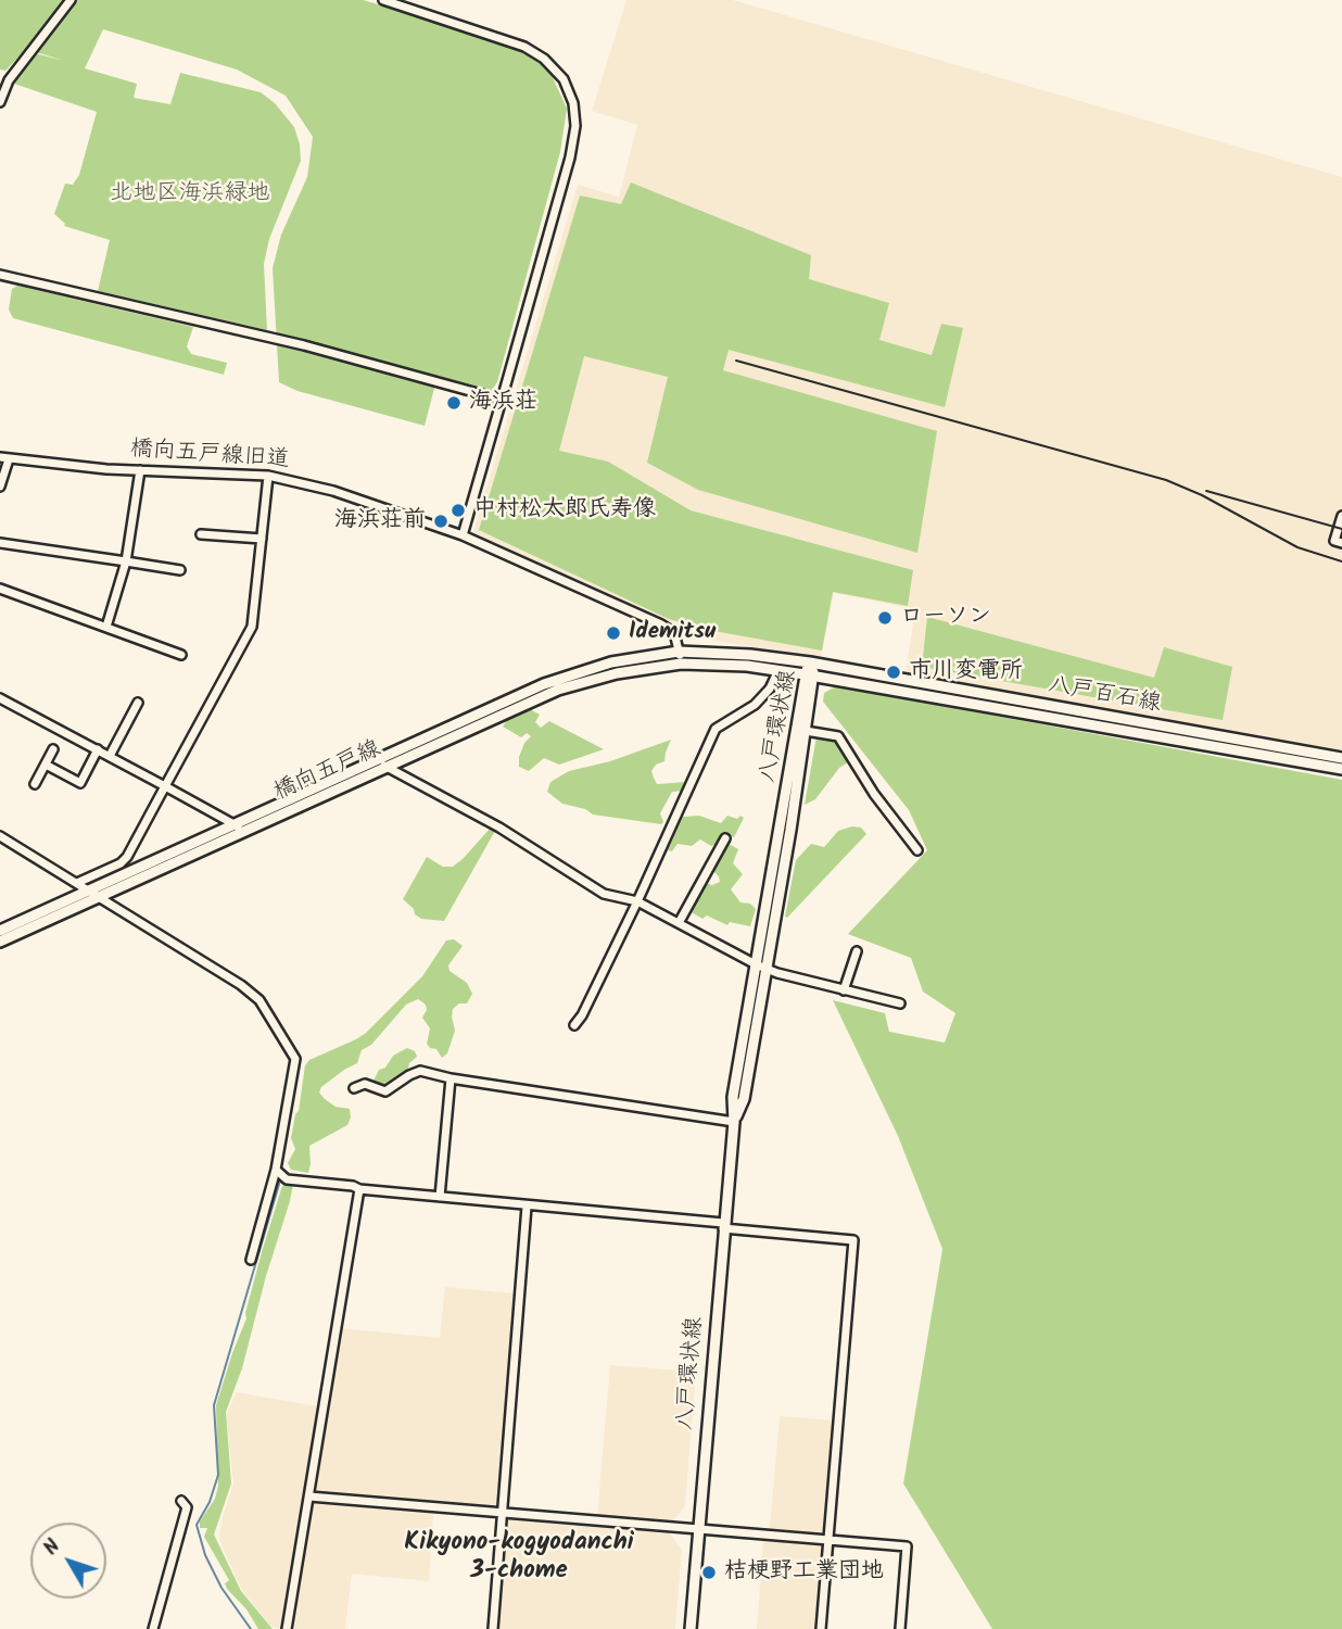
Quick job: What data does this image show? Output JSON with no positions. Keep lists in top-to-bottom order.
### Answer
{
  "streets": {
    "main road": ["八戸百石線", "八戸環状線", "橋向五戸線"],
    "street": ["橋向五戸線旧道"]
  },
  "crossings": [
    ["橋向五戸線旧道", "八戸百石線"],
    ["橋向五戸線旧道", "橋向五戸線"],
    ["八戸百石線", "八戸環状線"],
    ["八戸百石線", "橋向五戸線"]
  ],
  "districts": ["Kikyono-kogyodanchi 3-chome"],
  "parks": ["北地区海浜緑地"],
  "places": [
    "海浜荘",
    "中村松太郎氏寿像",
    "海浜荘前",
    "ローソン",
    "Idemitsu",
    "市川変電所",
    "桔梗野工業団地"
  ],
  "north": "top left"
}
